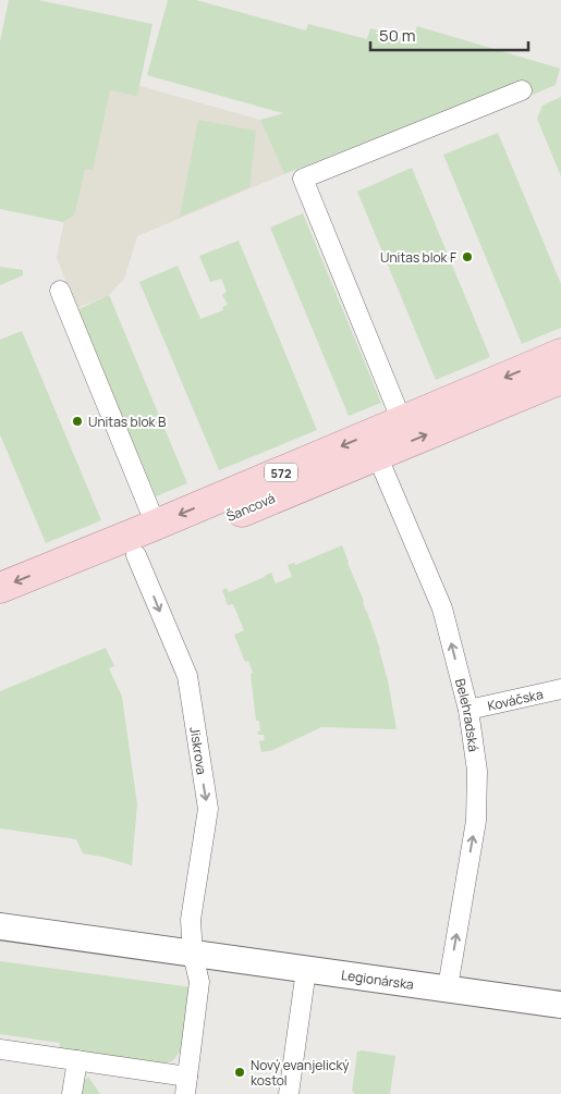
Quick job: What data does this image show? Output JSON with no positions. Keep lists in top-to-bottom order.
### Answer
{
  "streets": {
    "main road": ["572", "Šancová", "Legionárska"],
    "street": ["Kováčska", "Belehradská", "Jiskrova"]
  },
  "crossings": [
    ["Šancová", "Belehradská"],
    ["Šancová", "Jiskrova"],
    ["Kováčska", "Belehradská"],
    ["Belehradská", "Legionárska"],
    ["Jiskrova", "Legionárska"]
  ],
  "one_way": ["Belehradská", "Jiskrova"],
  "places": ["Unitas blok F", "Unitas blok B", "Nový evanjelický kostol"],
  "scale_bar": "50 m"
}
